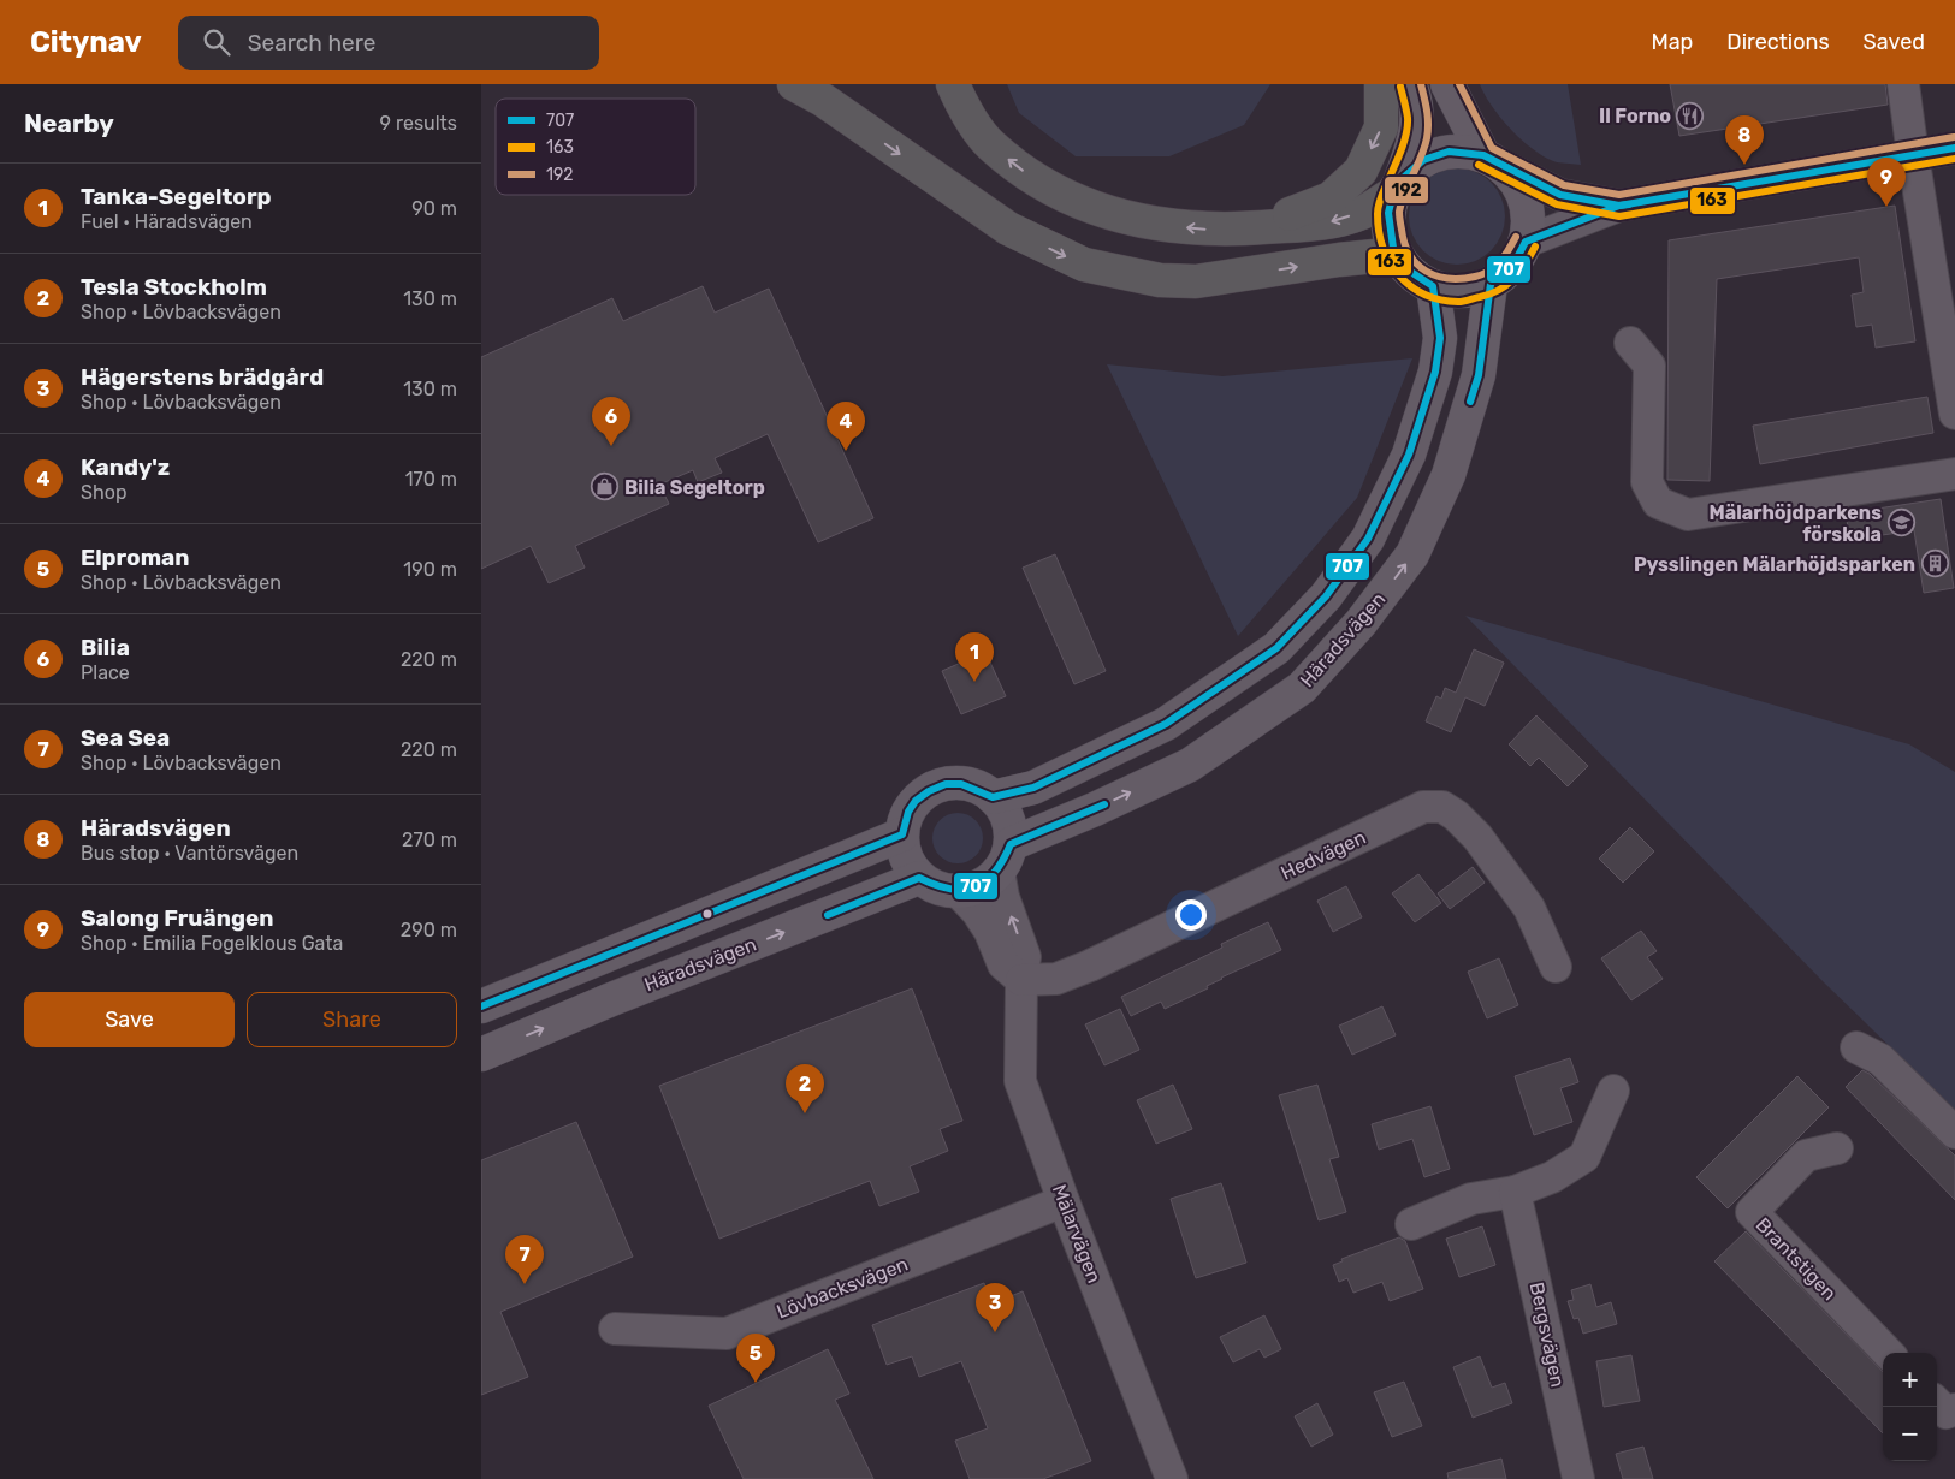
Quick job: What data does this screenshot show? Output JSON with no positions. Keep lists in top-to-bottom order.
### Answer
{
  "streets": {
    "main road": ["Häradsvägen"],
    "street": [
      "Hedvägen",
      "Mälarvägen",
      "Brantstigen",
      "Lövbacksvägen",
      "Bergsvägen"
    ]
  },
  "crossings": [
    ["Häradsvägen", "Mälarvägen"],
    ["Hedvägen", "Mälarvägen"],
    ["Mälarvägen", "Lövbacksvägen"]
  ],
  "places": {
    "restaurant": ["Il Forno"],
    "shop": ["Bilia Segeltorp"],
    "school or university": ["Mälarhöjdparkens förskola"],
    "building": ["Pysslingen Mälarhöjdsparken"]
  },
  "lines": ["transit line 192", "transit line 163", "transit line 707"],
  "legend": ["707", "163", "192"],
  "page": {
    "header": "Citynav",
    "search": "Search here",
    "nav": ["Map", "Directions", "Saved"],
    "heading": ["Nearby", "9 results"],
    "pins": [
      "8",
      "9",
      "6",
      "4",
      "1",
      "2",
      "7",
      "3",
      "5"
    ],
    "list": [
      {
        "mark": "1",
        "name": "Tanka-Segeltorp",
        "note": "Fuel · Häradsvägen",
        "value": "90 m"
      },
      {
        "mark": "2",
        "name": "Tesla Stockholm",
        "note": "Shop · Lövbacksvägen",
        "value": "130 m"
      },
      {
        "mark": "3",
        "name": "Hägerstens brädgård",
        "note": "Shop · Lövbacksvägen",
        "value": "130 m"
      },
      {
        "mark": "4",
        "name": "Kandy'z",
        "note": "Shop",
        "value": "170 m"
      },
      {
        "mark": "5",
        "name": "Elproman",
        "note": "Shop · Lövbacksvägen",
        "value": "190 m"
      },
      {
        "mark": "6",
        "name": "Bilia",
        "note": "Place",
        "value": "220 m"
      },
      {
        "mark": "7",
        "name": "Sea Sea",
        "note": "Shop · Lövbacksvägen",
        "value": "220 m"
      },
      {
        "mark": "8",
        "name": "Häradsvägen",
        "note": "Bus stop · Vantörsvägen",
        "value": "270 m"
      },
      {
        "mark": "9",
        "name": "Salong Fruängen",
        "note": "Shop · Emilia Fogelklous Gata",
        "value": "290 m"
      }
    ],
    "buttons": ["Save", "Share"],
    "map_buttons": ["+", "−"]
  }
}
